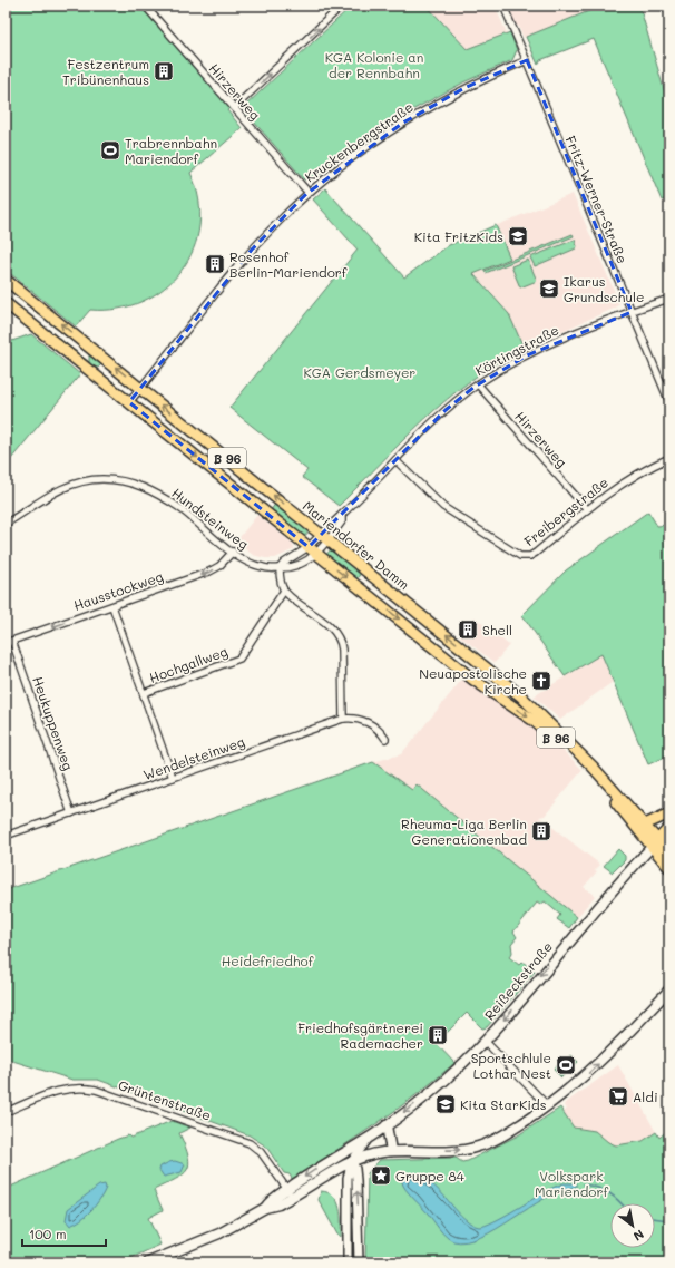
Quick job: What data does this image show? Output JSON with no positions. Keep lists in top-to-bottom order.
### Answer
{
  "streets": {
    "main road": ["B 96", "Mariendorfer Damm", "Reißeckstraße"],
    "street": [
      "Hirzerweg",
      "Kruckenbergstraße",
      "Fritz-Werner-Straße",
      "Körtingstraße",
      "Freibergstraße",
      "Hundsteinweg",
      "Hausstockweg",
      "Hochgallweg",
      "Heukuppenweg",
      "Wendelsteinweg",
      "Grüntenstraße"
    ]
  },
  "crossings": [
    ["Hirzerweg", "Kruckenbergstraße"],
    ["Hirzerweg", "Körtingstraße"],
    ["Hirzerweg", "Freibergstraße"],
    ["Kruckenbergstraße", "Fritz-Werner-Straße"],
    ["Kruckenbergstraße", "Mariendorfer Damm"],
    ["Fritz-Werner-Straße", "Körtingstraße"],
    ["Körtingstraße", "Freibergstraße"],
    ["Körtingstraße", "Mariendorfer Damm"],
    ["Hundsteinweg", "Hausstockweg"],
    ["Mariendorfer Damm", "Reißeckstraße"],
    ["Hausstockweg", "Heukuppenweg"],
    ["Heukuppenweg", "Wendelsteinweg"],
    ["Reißeckstraße", "Grüntenstraße"]
  ],
  "one_way": ["Hausstockweg", "Reißeckstraße"],
  "parks": [
    "KGA Kolonie an der Rennbahn",
    "KGA Gerdsmeyer",
    "Heidefriedhof",
    "Volkspark Mariendorf"
  ],
  "places": {
    "building": [
      "Festzentrum Tribünenhaus",
      "Rosenhof Berlin-Mariendorf",
      "Shell",
      "Rheuma-Liga Berlin Generationenbad",
      "Friedhofsgärtnerei Rademacher"
    ],
    "sports": ["Trabrennbahn Mariendorf", "Sportschlule Lothar Nest"],
    "school or university": ["Kita FritzKids", "Ikarus Grundschule", "Kita StarKids"],
    "church": ["Neuapostolische Kirche"],
    "supermarket": ["Aldi"],
    "place": ["Gruppe 84"]
  },
  "scale_bar": "100 m",
  "north": "bottom right"
}
